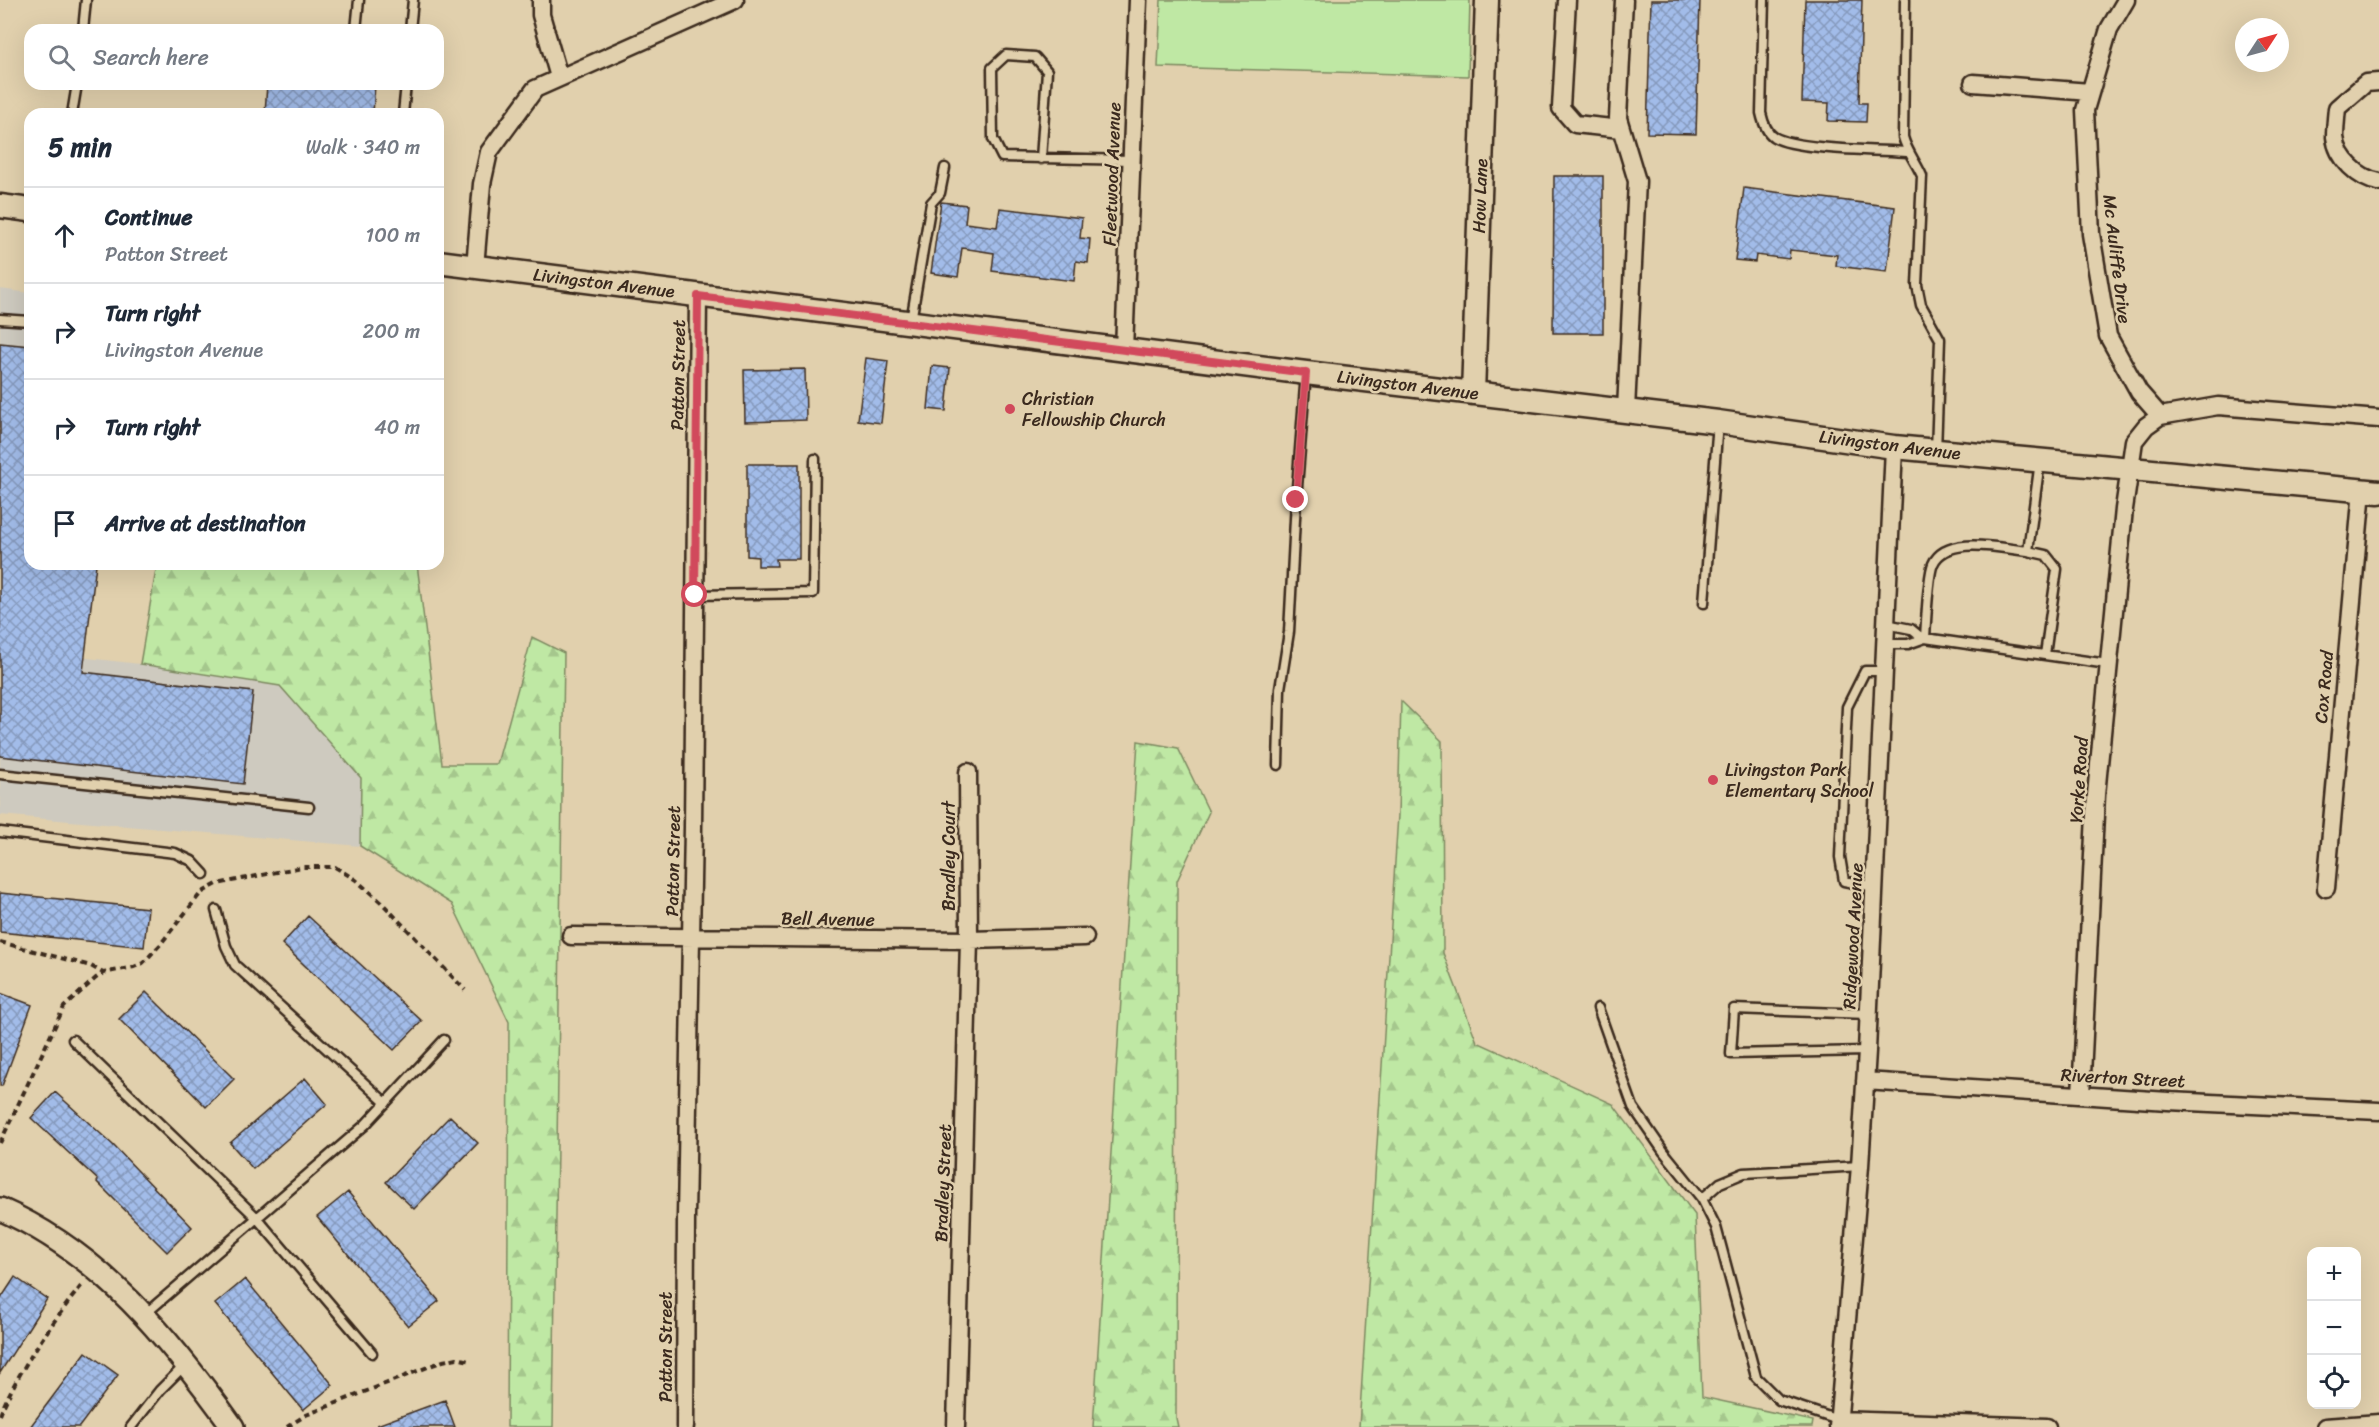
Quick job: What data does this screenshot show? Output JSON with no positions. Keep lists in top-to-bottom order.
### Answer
{
  "streets": {
    "main road": ["How Lane", "Livingston Avenue"],
    "street": [
      "Fleetwood Avenue",
      "Mc Auliffe Drive",
      "Patton Street",
      "Cox Road",
      "Yorke Road",
      "Bradley Court",
      "Bell Avenue",
      "Ridgewood Avenue",
      "Riverton Street",
      "Bradley Street"
    ]
  },
  "crossings": [
    ["Fleetwood Avenue", "Livingston Avenue"],
    ["How Lane", "Livingston Avenue"],
    ["Livingston Avenue", "Patton Street"],
    ["Livingston Avenue", "Cox Road"],
    ["Livingston Avenue", "Yorke Road"],
    ["Livingston Avenue", "Ridgewood Avenue"],
    ["Patton Street", "Bell Avenue"],
    ["Yorke Road", "Riverton Street"],
    ["Bradley Court", "Bell Avenue"],
    ["Bradley Court", "Bradley Street"],
    ["Bell Avenue", "Bradley Street"],
    ["Ridgewood Avenue", "Riverton Street"]
  ],
  "places": ["Christian Fellowship Church", "Livingston Park Elementary School"],
  "north": "top right",
  "page": {
    "search": "Search here",
    "heading": ["5 min", "Walk · 340 m"],
    "list": [
      ["Continue", "Patton Street", "100 m"],
      ["Turn right", "Livingston Avenue", "200 m"],
      ["Turn right", "40 m"],
      "Arrive at destination"
    ],
    "map_buttons": ["+", "−"]
  }
}
